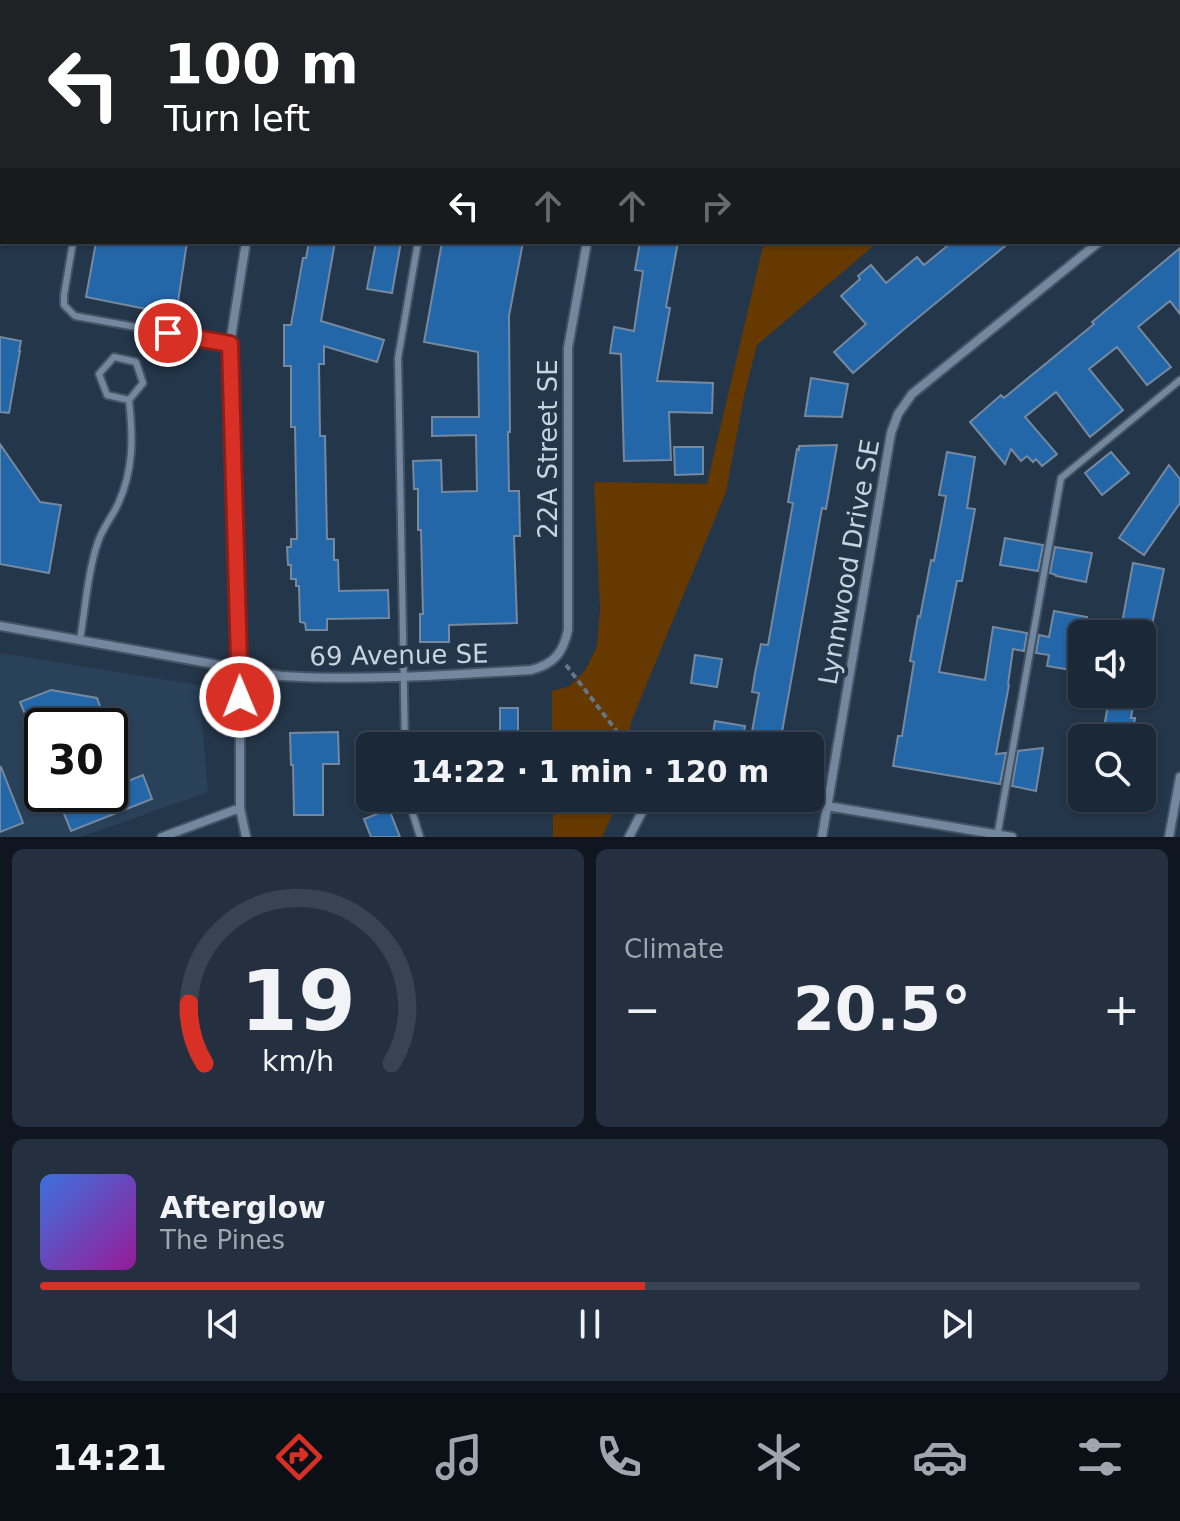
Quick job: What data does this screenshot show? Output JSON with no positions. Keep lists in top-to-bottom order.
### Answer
{
  "streets": {
    "street": ["22A Street SE", "Lynnwood Drive SE", "69 Avenue SE"]
  },
  "crossings": [
    ["22A Street SE", "69 Avenue SE"]
  ],
  "page": {
    "turn": ["100 m", "Turn left"],
    "limit": "30",
    "trip": "14:22 · 1 min · 120 m",
    "tile": "Climate",
    "heat": ["−", "20.5°", "+"],
    "song": ["Afterglow", "The Pines"],
    "tabs": "14:21",
    "gauge": ["19", "km/h"]
  }
}
